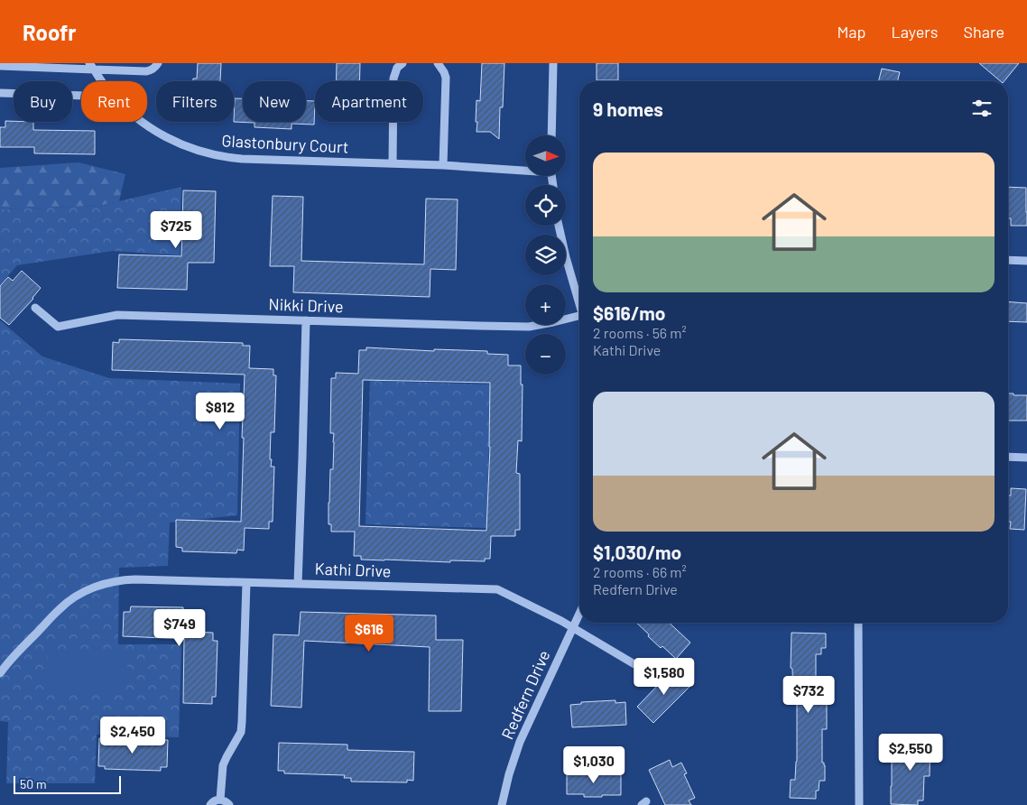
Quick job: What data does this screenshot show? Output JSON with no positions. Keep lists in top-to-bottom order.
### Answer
{
  "streets": {
    "street": [
      "Glastonbury Court",
      "Nikki Drive",
      "Kathi Drive",
      "Redfern Drive"
    ]
  },
  "crossings": [
    ["Kathi Drive", "Redfern Drive"]
  ],
  "scale_bar": "50 m",
  "north": "right",
  "page": {
    "header": "Roofr",
    "nav": ["Map", "Layers", "Share"],
    "chip": [
      "Buy",
      "Rent",
      "Filters",
      "New",
      "Apartment"
    ],
    "heading": "9 homes",
    "map_buttons": ["+", "−"],
    "list": [
      {
        "name": "$616/mo",
        "note": "2 rooms · 56 m² · Kathi Drive"
      },
      {
        "name": "$1,030/mo",
        "note": "2 rooms · 66 m² · Redfern Drive"
      }
    ],
    "price": [
      "$725",
      "$812",
      "$749",
      "$616",
      "$1,580",
      "$732",
      "$2,450",
      "$2,550",
      "$1,030"
    ],
    "scale": "50 m"
  }
}
